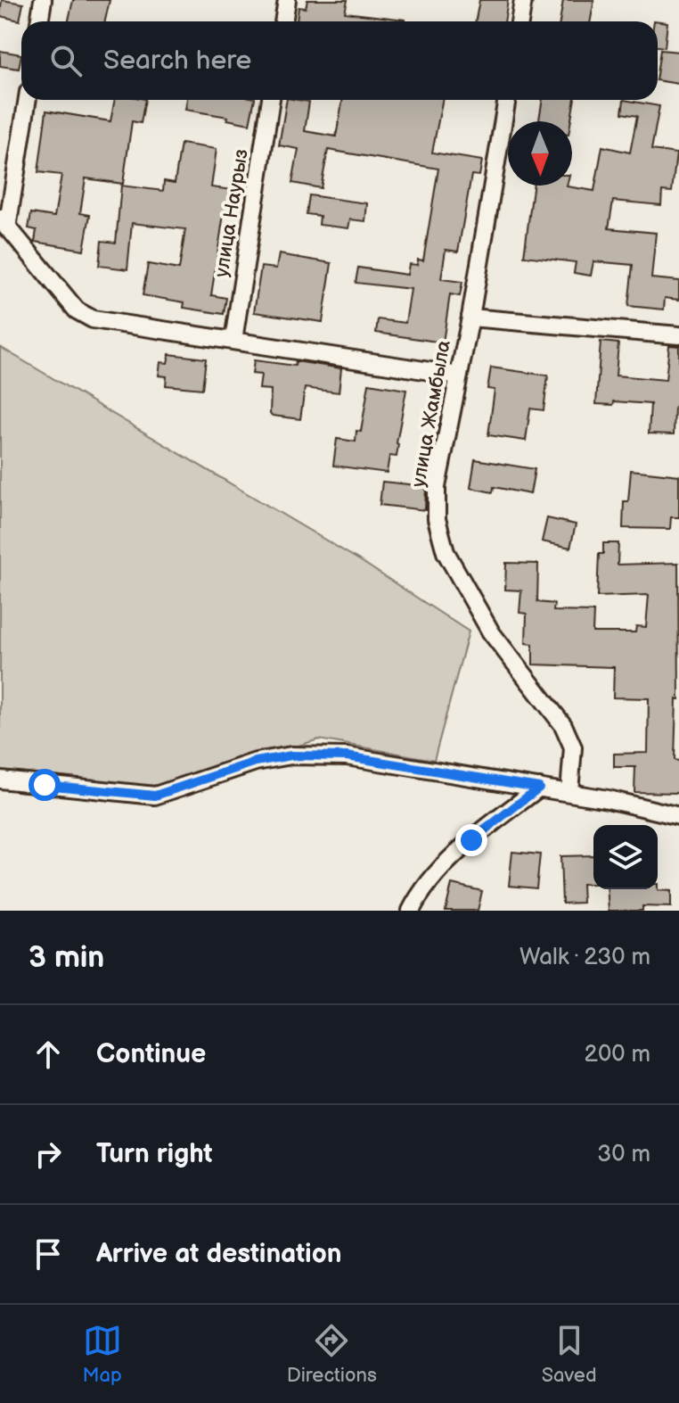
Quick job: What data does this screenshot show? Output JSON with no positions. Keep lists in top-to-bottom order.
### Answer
{
  "streets": {
    "street": ["улица Наурыз", "улица Жамбыла"]
  },
  "north": "bottom",
  "page": {
    "search": "Search here",
    "heading": ["3 min", "Walk · 230 m"],
    "list": [
      ["Continue", "200 m"],
      ["Turn right", "30 m"],
      "Arrive at destination"
    ],
    "nav": ["Map", "Directions", "Saved"]
  }
}
